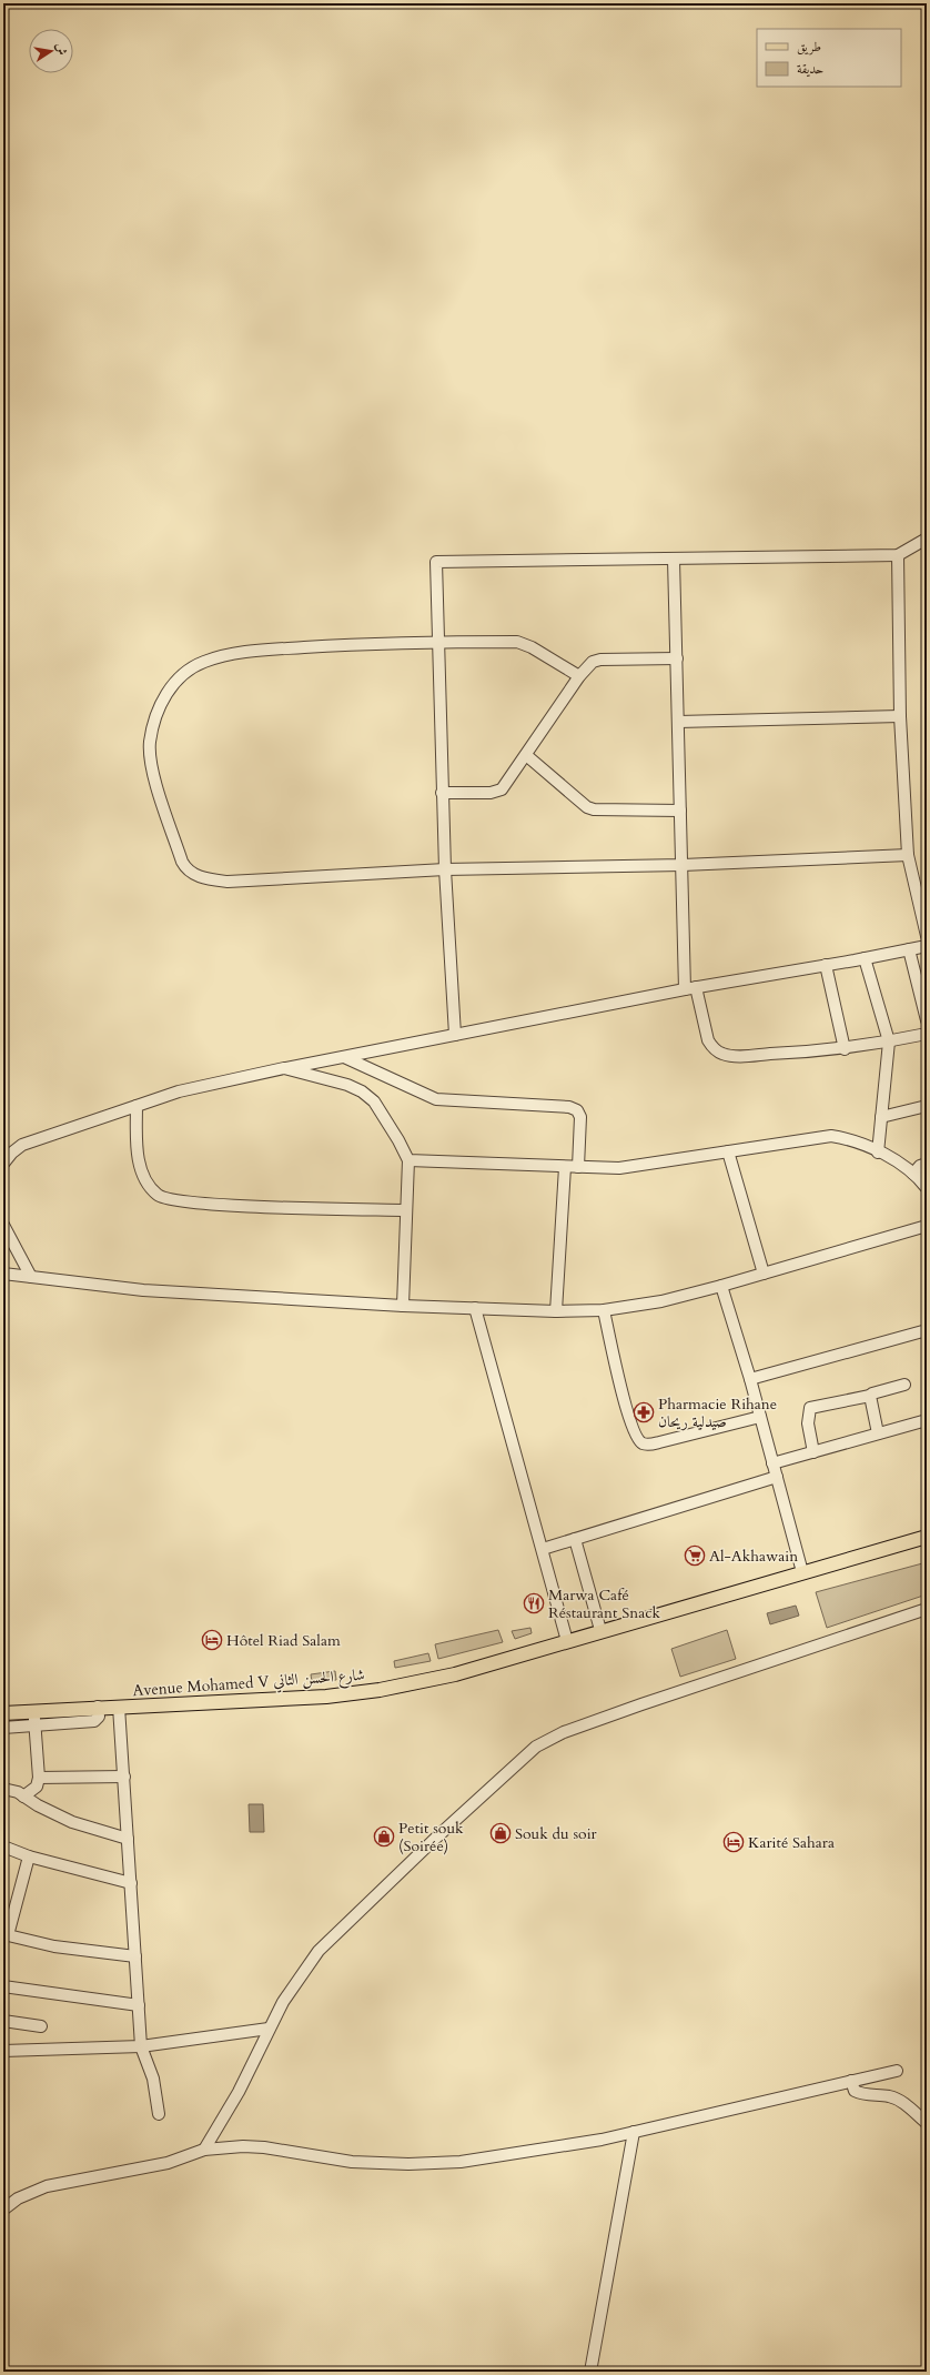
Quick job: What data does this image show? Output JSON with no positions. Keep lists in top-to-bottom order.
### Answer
{
  "streets": {
    "main road": ["Avenue Mohamed V شارع الحسن الثاني"]
  },
  "places": {
    "pharmacy": ["Pharmacie Rihane صيدلية ريحان"],
    "supermarket": ["Al-Akhawain"],
    "restaurant": ["Marwa Café Réstaurant Snack"],
    "hotel": ["Hôtel Riad Salam", "Karité Sahara"],
    "shop": ["Souk du soir", "Petit souk (Soirée)"]
  },
  "legend": ["طريق", "حديقة"],
  "north": "right"
}
